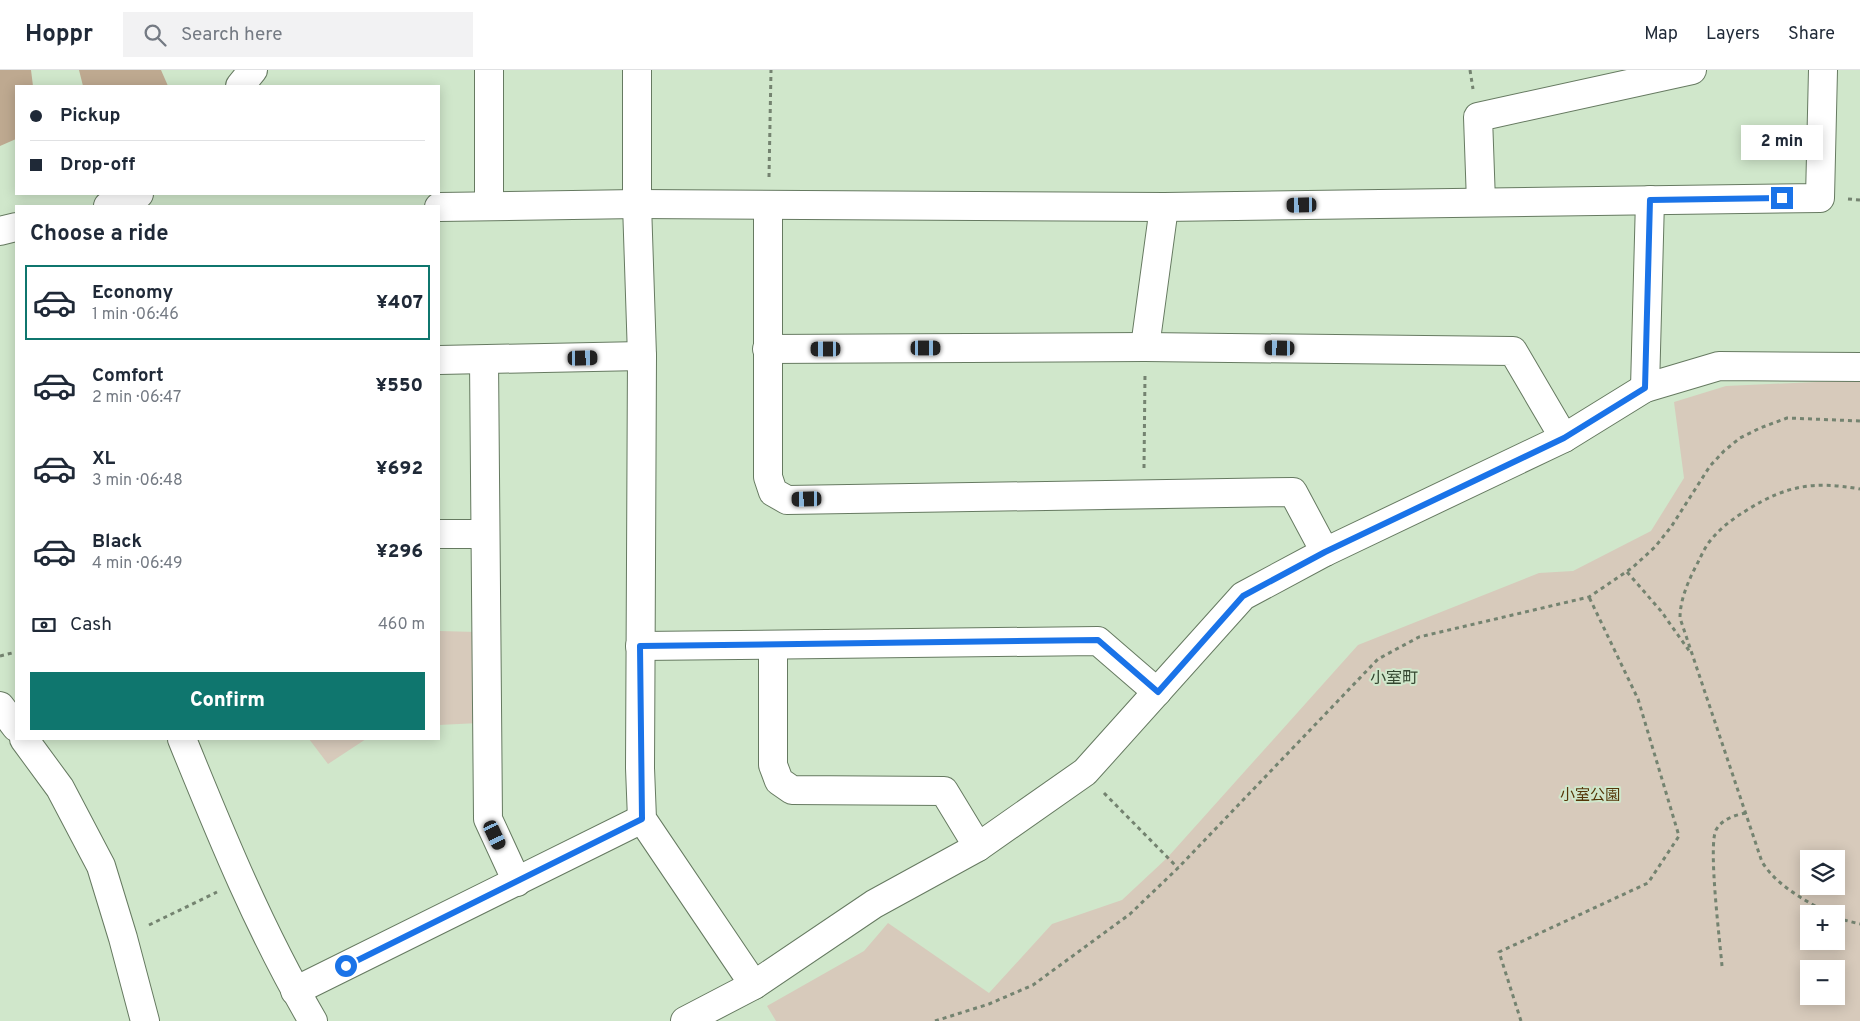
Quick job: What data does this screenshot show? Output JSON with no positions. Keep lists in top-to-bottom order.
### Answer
{
  "districts": ["小室町"],
  "parks": ["小室公園"],
  "page": {
    "header": "Hoppr",
    "search": "Search here",
    "nav": ["Map", "Layers", "Share"],
    "banner": ["Pickup", "Drop-off"],
    "bubble": "2 min",
    "heading": "Choose a ride",
    "list": [
      {
        "name": "Economy",
        "note": "1 min · 06:46",
        "value": "¥407"
      },
      {
        "name": "Comfort",
        "note": "2 min · 06:47",
        "value": "¥550"
      },
      {
        "name": "XL",
        "note": "3 min · 06:48",
        "value": "¥692"
      },
      {
        "name": "Black",
        "note": "4 min · 06:49",
        "value": "¥296"
      }
    ],
    "pay": ["Cash", "460 m"],
    "buttons": "Confirm",
    "map_buttons": ["+", "−"]
  }
}
